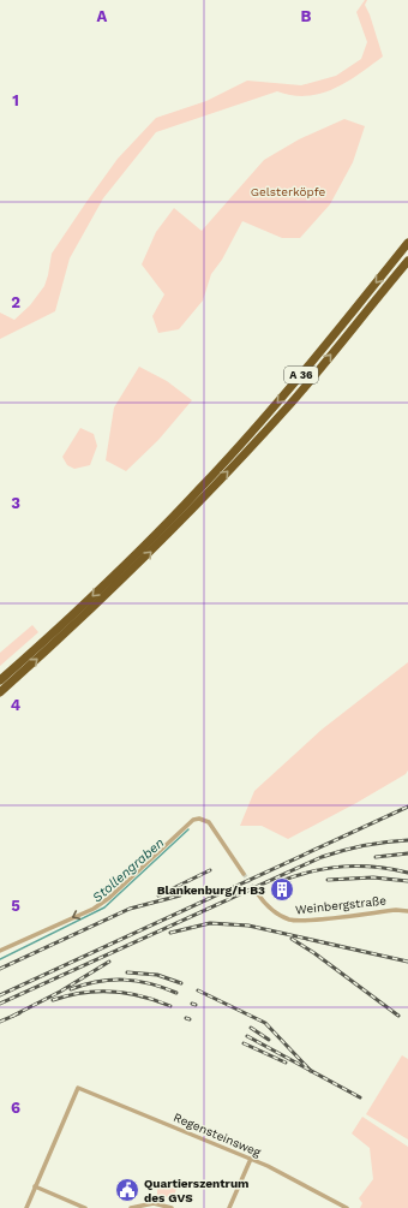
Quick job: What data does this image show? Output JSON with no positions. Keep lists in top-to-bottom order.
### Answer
{
  "streets": {
    "highway": ["A 36"],
    "street": ["Weinbergstraße", "Regensteinsweg"]
  },
  "water": ["Stollengraben"],
  "parks": ["Gelsterköpfe"],
  "places": {
    "building": ["Blankenburg/H B3"],
    "public building": ["Quartierszentrum des GVS"]
  },
  "grid": {
    "columns": ["A", "B"],
    "rows": [
      "1",
      "2",
      "3",
      "4",
      "5",
      "6"
    ]
  }
}
